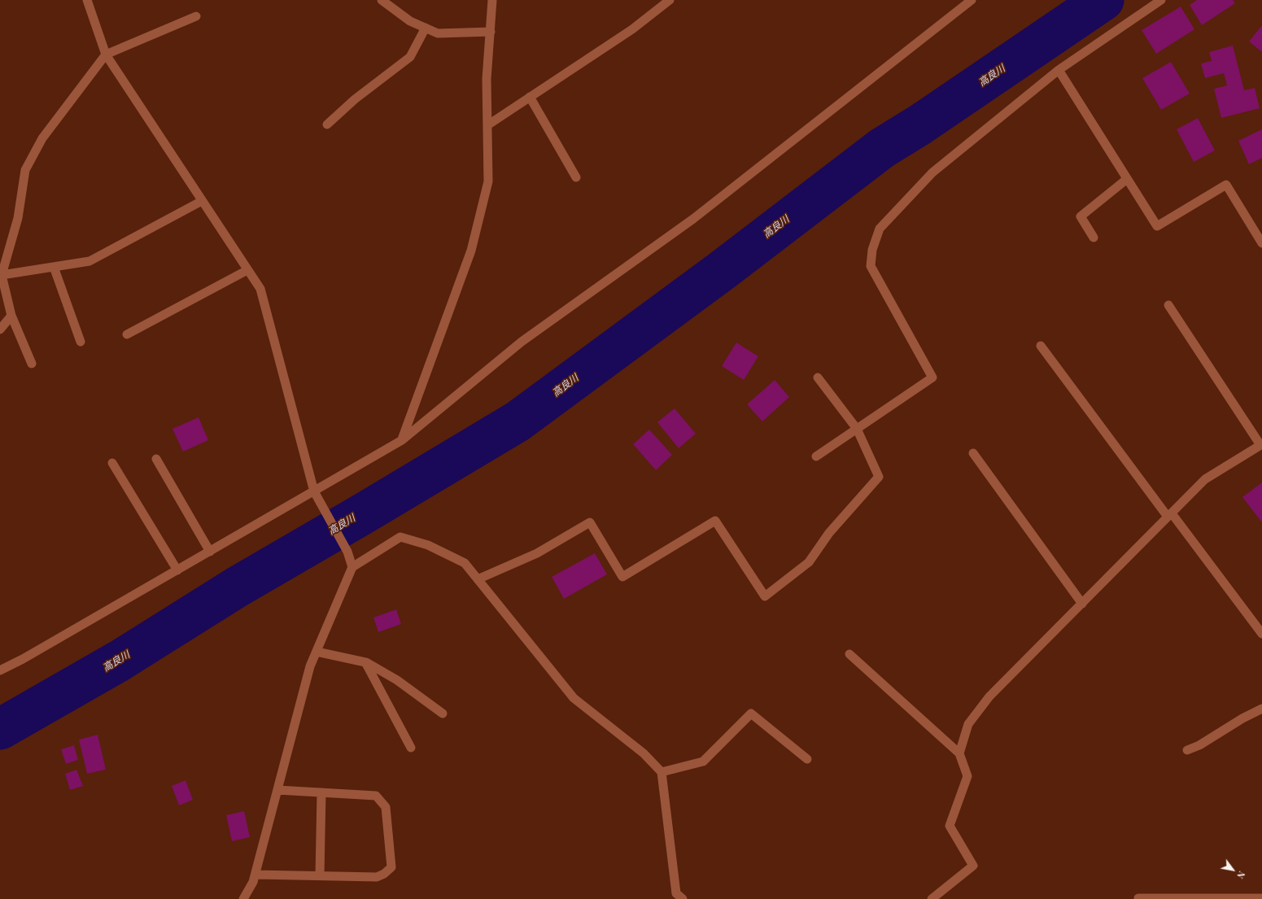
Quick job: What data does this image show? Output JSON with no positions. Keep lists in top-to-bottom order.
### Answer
{
  "water": ["高良川"],
  "north": "bottom right"
}
